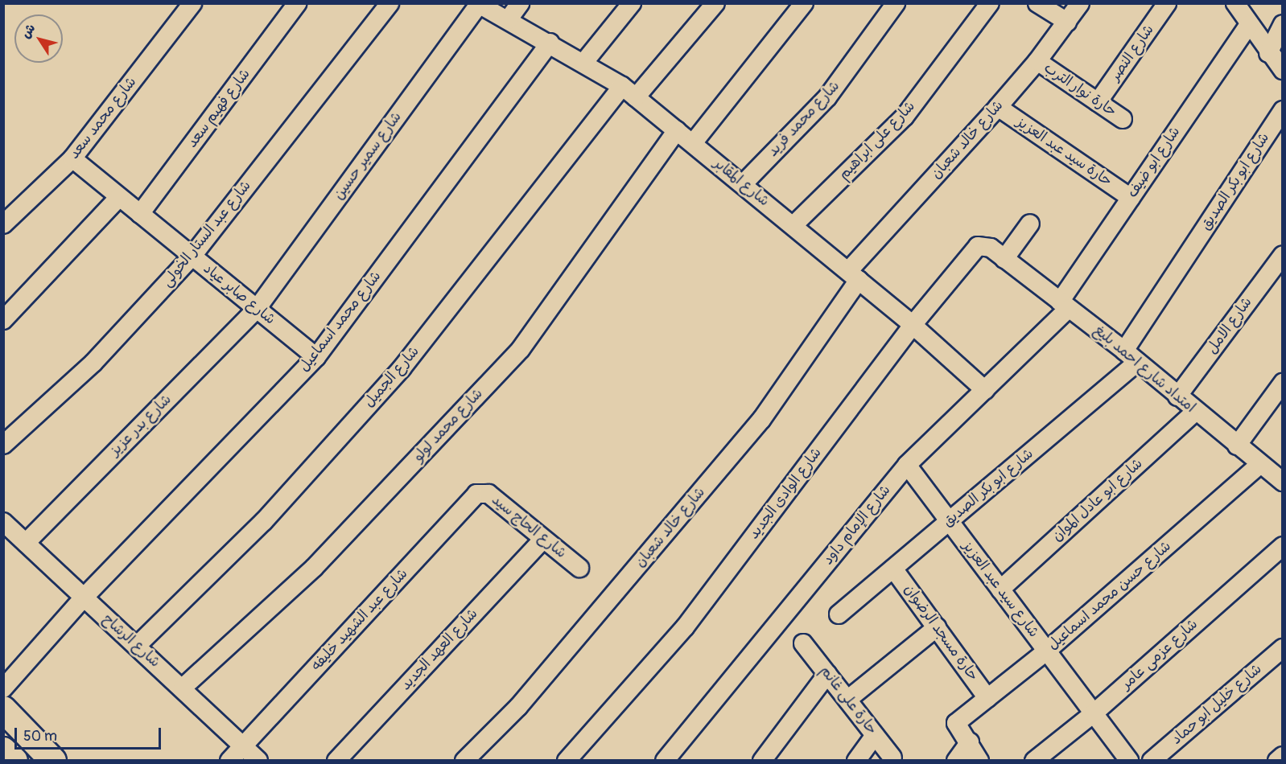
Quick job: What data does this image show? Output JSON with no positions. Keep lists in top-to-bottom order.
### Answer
{
  "streets": {
    "street": [
      "شارع النصر",
      "حارة نوار الترب",
      "شارع فهيم سعد",
      "شارع محمد سعد",
      "شارع محمد فريد",
      "شارع خالد شعبان",
      "شارع على ابراهيم",
      "حارة سيد عبد العزيز",
      "شارع سمير حسين",
      "شارع ابو ضيف",
      "شارع ابو بكر الصديق",
      "شارع المقابر",
      "شارع عبد الستار الخولى",
      "شارع صابر عياد",
      "شارع محمد اسماعيل",
      "شارع الامل",
      "امتداد شارع احمد بليغ",
      "شارع الجميل",
      "شارع بدر عزيز",
      "شارع محمد لولو",
      "شارع الوادى الجديد",
      "شارع ابو عادل الموان",
      "شارع الإمام داود",
      "شارع الحاج سيد",
      "شارع سيد عبد العزيز",
      "شارع حسن محمد اسماعيل",
      "شارع عبد الشهيد خليفه",
      "حارة مسجد الرضوان",
      "شارع الرشاح",
      "شارع العهد الجديد",
      "شارع عزمى عامر",
      "حارة على غانم",
      "شارع خليل ابو حماد"
    ]
  },
  "crossings": [
    ["شارع النصر", "حارة نوار الترب"],
    ["حارة نوار الترب", "شارع خالد شعبان"],
    ["شارع فهيم سعد", "شارع صابر عياد"],
    ["شارع محمد سعد", "شارع صابر عياد"],
    ["شارع محمد فريد", "شارع المقابر"],
    ["شارع خالد شعبان", "حارة سيد عبد العزيز"],
    ["شارع خالد شعبان", "شارع المقابر"],
    ["شارع على ابراهيم", "شارع المقابر"],
    ["حارة سيد عبد العزيز", "شارع ابو ضيف"],
    ["شارع سمير حسين", "شارع المقابر"],
    ["شارع سمير حسين", "شارع صابر عياد"],
    ["شارع سمير حسين", "شارع بدر عزيز"],
    ["شارع ابو ضيف", "امتداد شارع احمد بليغ"],
    ["شارع ابو ضيف", "شارع الإمام داود"],
    ["شارع ابو بكر الصديق", "امتداد شارع احمد بليغ"],
    ["شارع ابو بكر الصديق", "شارع سيد عبد العزيز"],
    ["شارع ابو بكر الصديق", "حارة مسجد الرضوان"],
    ["شارع المقابر", "شارع محمد اسماعيل"],
    ["شارع المقابر", "شارع الجميل"],
    ["شارع المقابر", "شارع محمد لولو"],
    ["شارع المقابر", "شارع الوادى الجديد"],
    ["شارع المقابر", "شارع الإمام داود"],
    ["شارع عبد الستار الخولى", "شارع صابر عياد"],
    ["شارع صابر عياد", "شارع محمد اسماعيل"],
    ["شارع صابر عياد", "شارع بدر عزيز"],
    ["شارع محمد اسماعيل", "شارع الرشاح"],
    ["شارع الامل", "امتداد شارع احمد بليغ"],
    ["امتداد شارع احمد بليغ", "شارع الوادى الجديد"],
    ["امتداد شارع احمد بليغ", "شارع ابو عادل الموان"],
    ["امتداد شارع احمد بليغ", "شارع الإمام داود"],
    ["امتداد شارع احمد بليغ", "شارع حسن محمد اسماعيل"],
    ["شارع الجميل", "شارع الرشاح"],
    ["شارع بدر عزيز", "شارع الرشاح"],
    ["شارع محمد لولو", "شارع الرشاح"],
    ["شارع ابو عادل الموان", "شارع سيد عبد العزيز"],
    ["شارع الإمام داود", "شارع سيد عبد العزيز"],
    ["شارع الحاج سيد", "شارع عبد الشهيد خليفه"],
    ["شارع الحاج سيد", "شارع العهد الجديد"],
    ["شارع سيد عبد العزيز", "شارع حسن محمد اسماعيل"],
    ["شارع سيد عبد العزيز", "شارع عزمى عامر"],
    ["شارع حسن محمد اسماعيل", "حارة مسجد الرضوان"],
    ["شارع عبد الشهيد خليفه", "شارع الرشاح"]
  ],
  "scale_bar": "50 m",
  "north": "top left"
}
